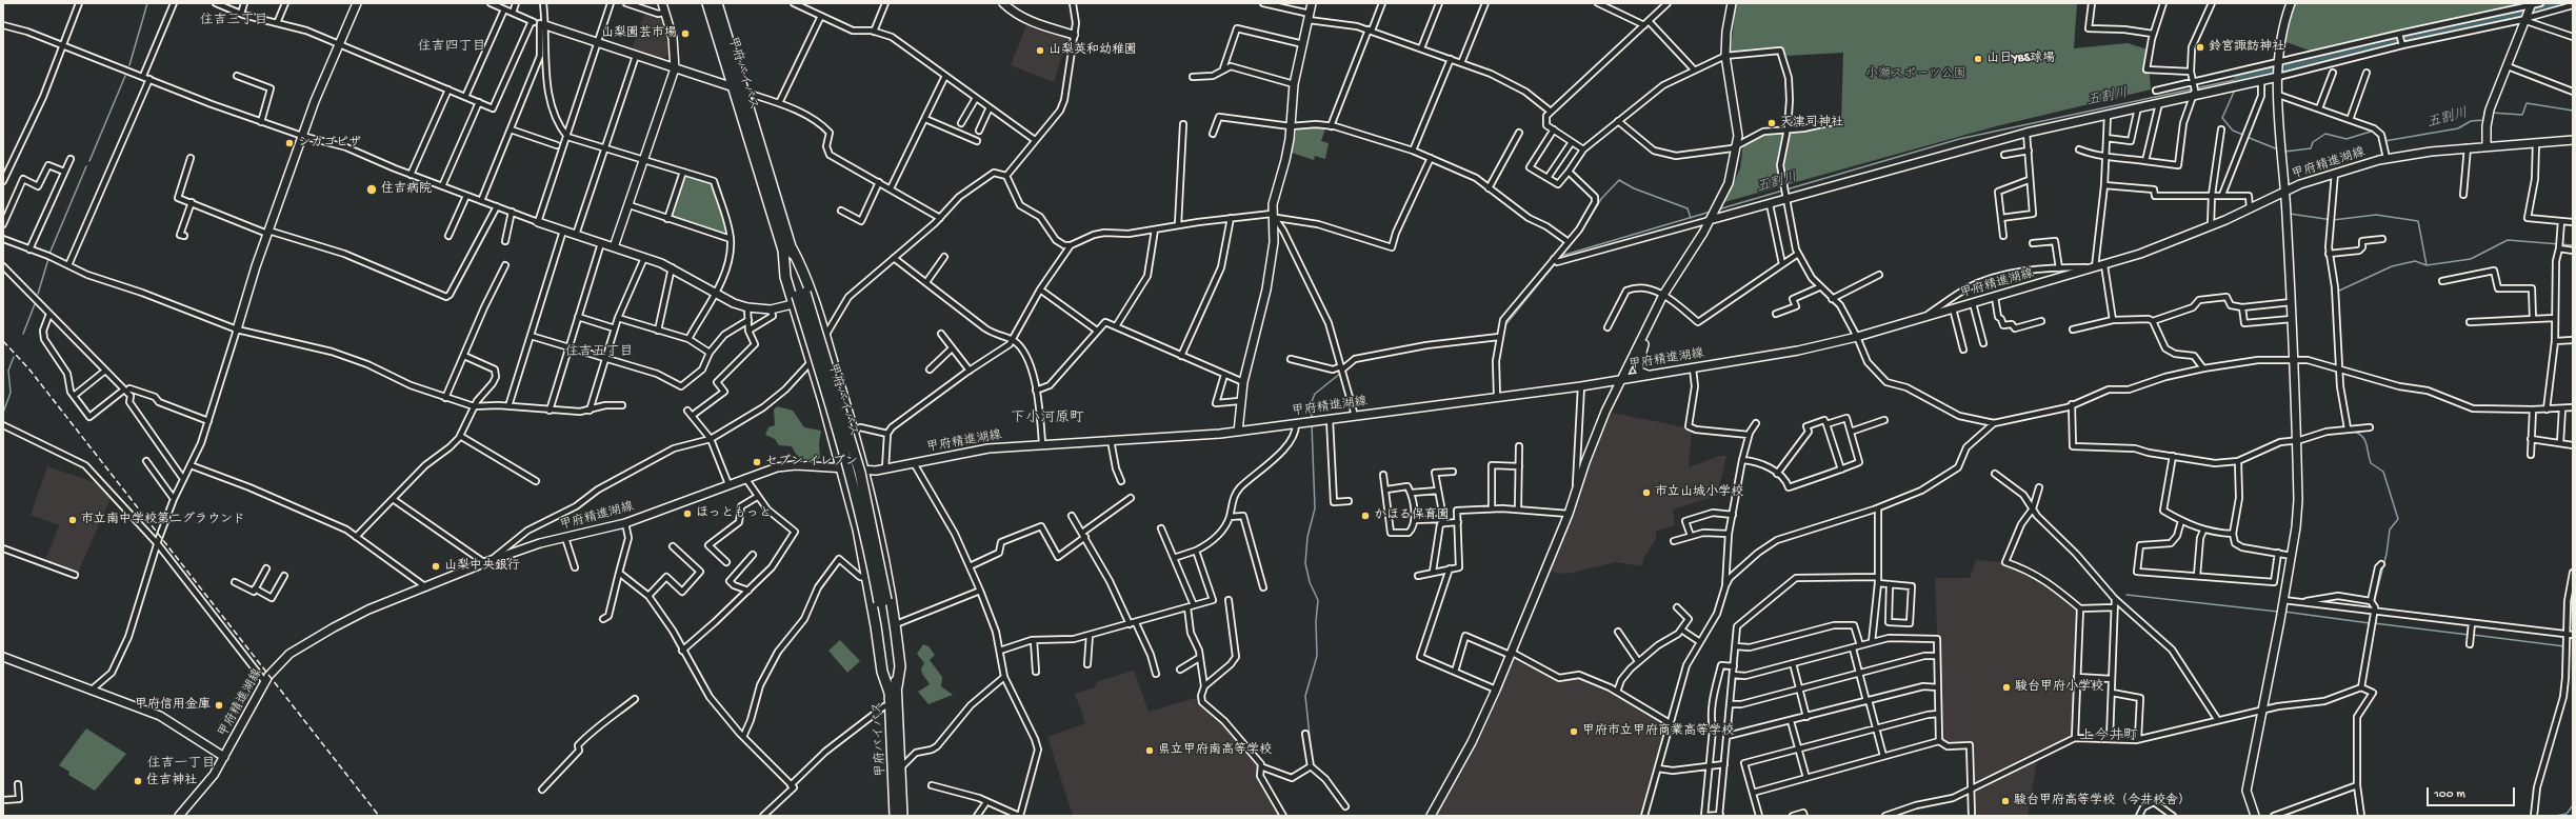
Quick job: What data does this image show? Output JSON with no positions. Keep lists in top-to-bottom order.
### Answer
{
  "streets": {
    "highway": ["甲府バイパス"],
    "street": ["甲府精進湖線"]
  },
  "districts": [
    "住吉三丁目",
    "住吉四丁目",
    "住吉五丁目",
    "下小河原町",
    "上今井町",
    "住吉一丁目"
  ],
  "water": ["五割川"],
  "parks": ["小瀬スポーツ公園"],
  "places": [
    "山梨園芸市場",
    "鈴宮諏訪神社",
    "山梨英和幼稚園",
    "山日YBS球場",
    "天津司神社",
    "シカゴピザ",
    "住吉病院",
    "セブン-イレブン",
    "市立山城小学校",
    "ほっともっと",
    "かほる保育園",
    "市立南中学校第二グラウンド",
    "山梨中央銀行",
    "駿台甲府小学校",
    "甲府信用金庫",
    "甲府市立甲府商業高等学校",
    "県立甲府南高等学校",
    "住吉神社",
    "駿台甲府高等学校（今井校舎）"
  ],
  "scale_bar": "100 m"
}
